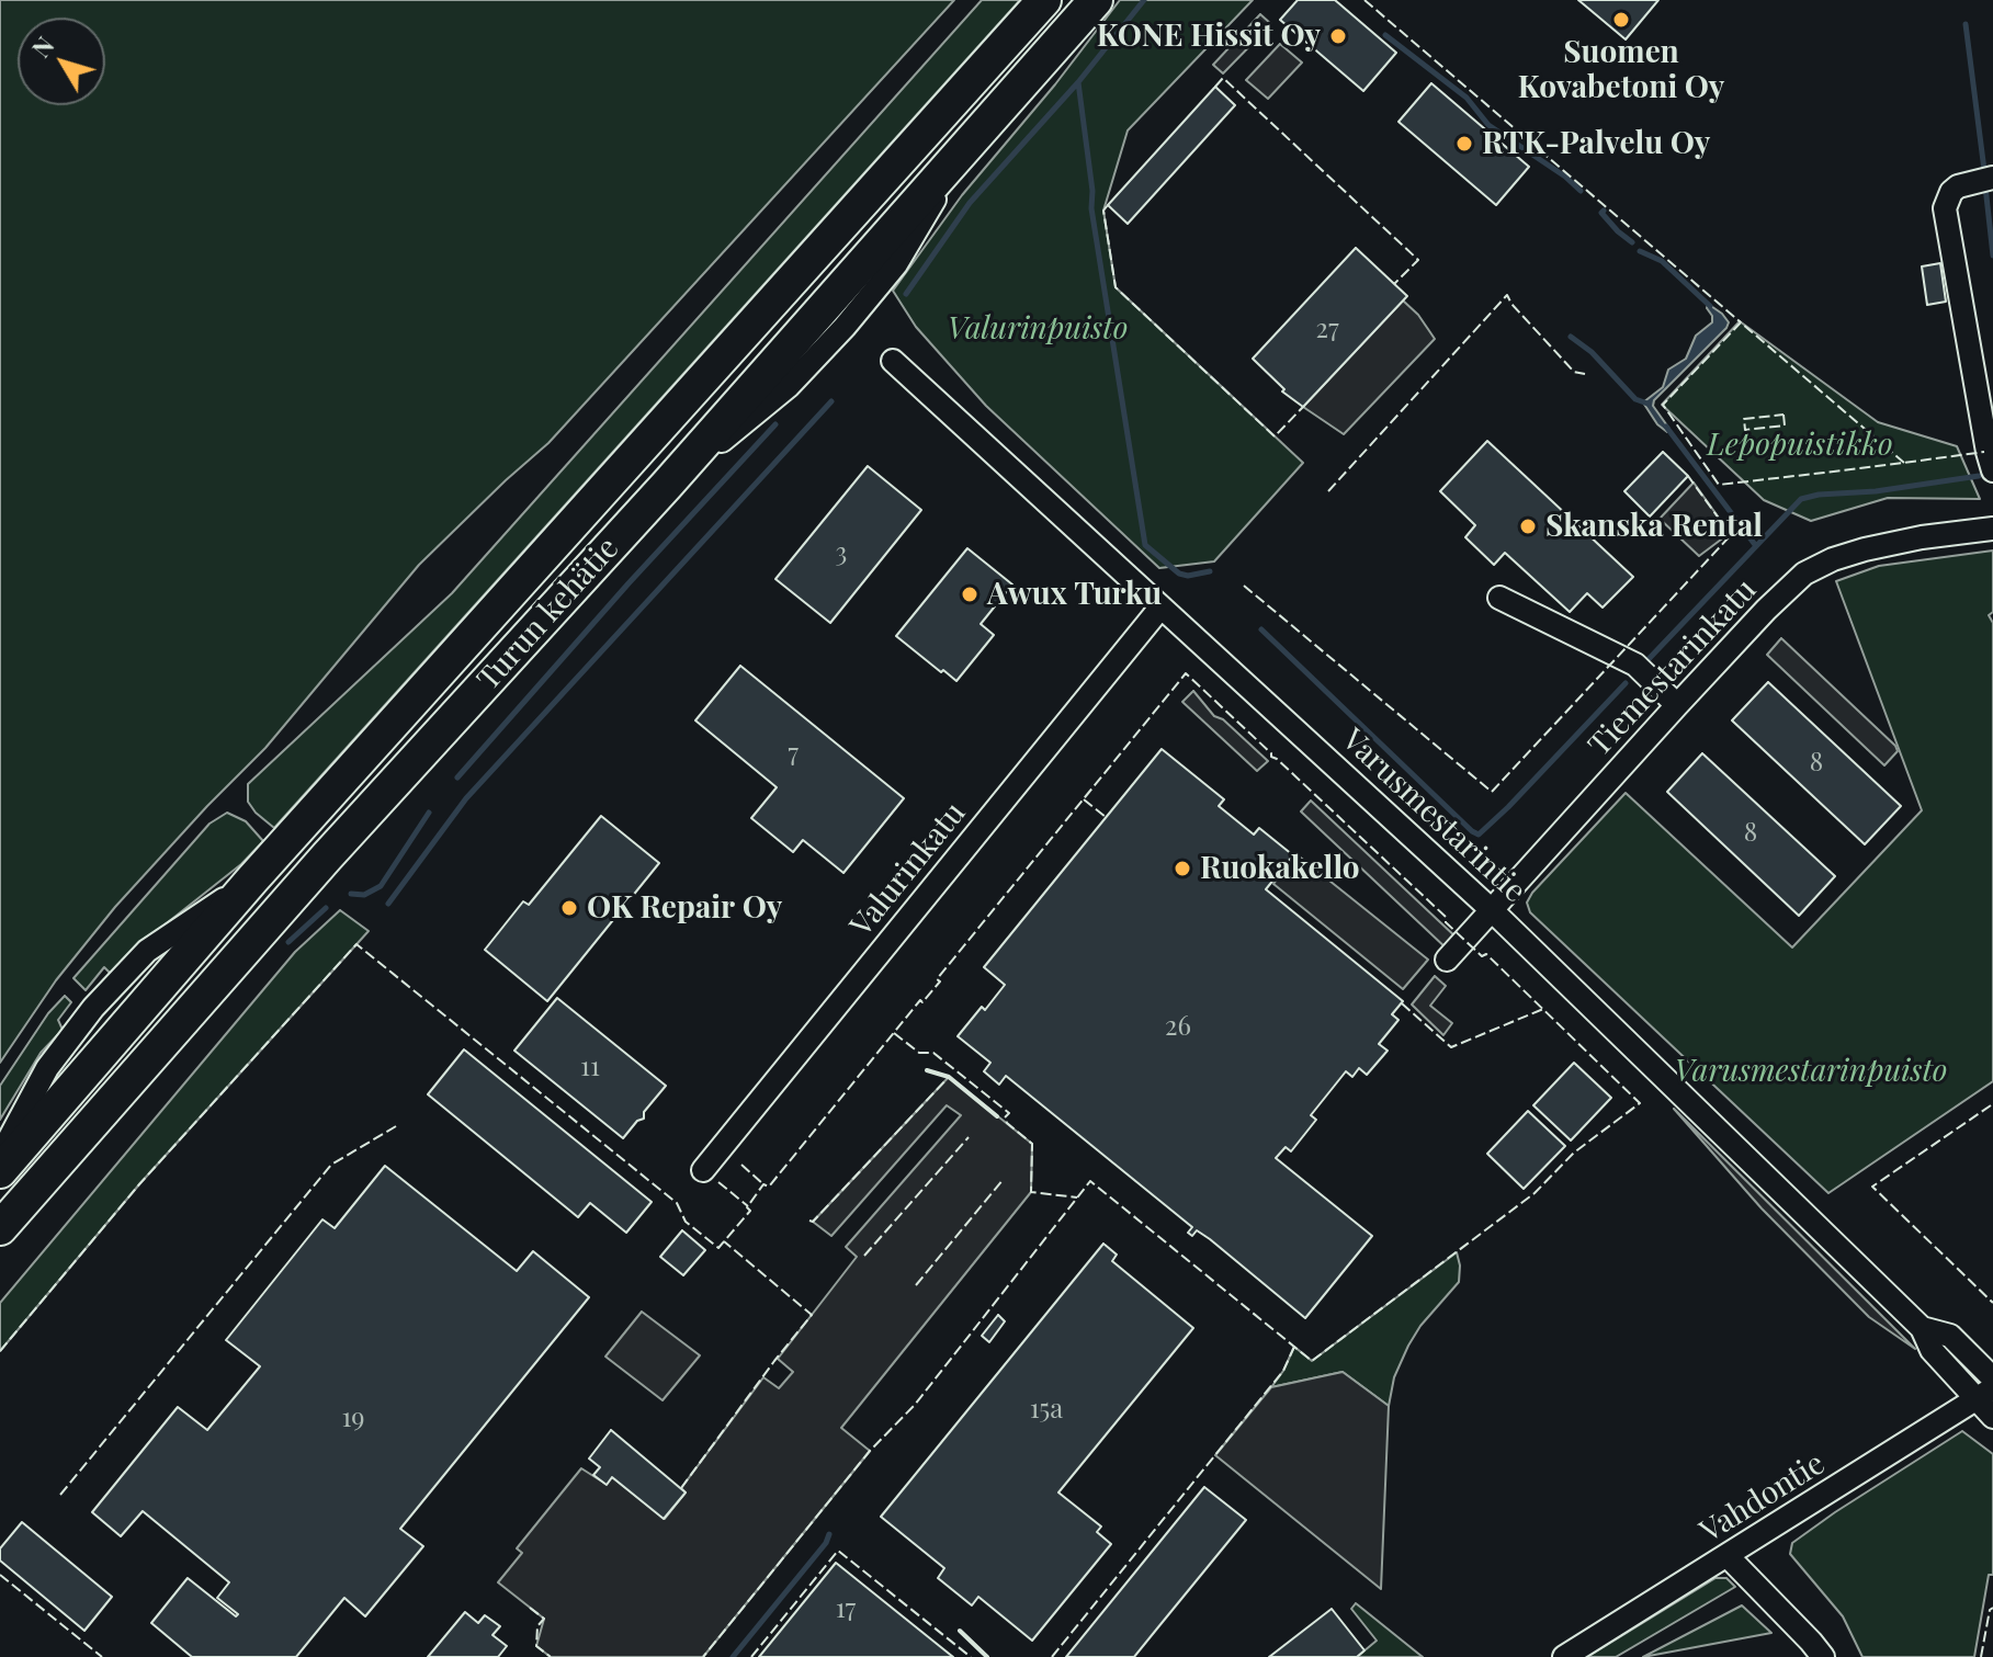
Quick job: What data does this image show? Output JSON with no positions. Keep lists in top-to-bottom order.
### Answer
{
  "streets": {
    "highway": ["Turun kehätie"],
    "street": [
      "Tiemestarinkatu",
      "Varusmestarintie",
      "Valurinkatu",
      "Vahdontie"
    ]
  },
  "crossings": [
    ["Tiemestarinkatu", "Varusmestarintie"],
    ["Varusmestarintie", "Valurinkatu"],
    ["Varusmestarintie", "Vahdontie"]
  ],
  "parks": ["Valurinpuisto", "Lepopuistikko", "Varusmestarinpuisto"],
  "places": [
    "Suomen Kovabetoni Oy",
    "KONE Hissit Oy",
    "RTK-Palvelu Oy",
    "Skanska Rental",
    "Awux Turku",
    "Ruokakello",
    "OK Repair Oy"
  ],
  "house_numbers": [
    "27",
    "3",
    "7",
    "8",
    "8",
    "26",
    "11",
    "15a",
    "19",
    "17"
  ],
  "north": "top left"
}
